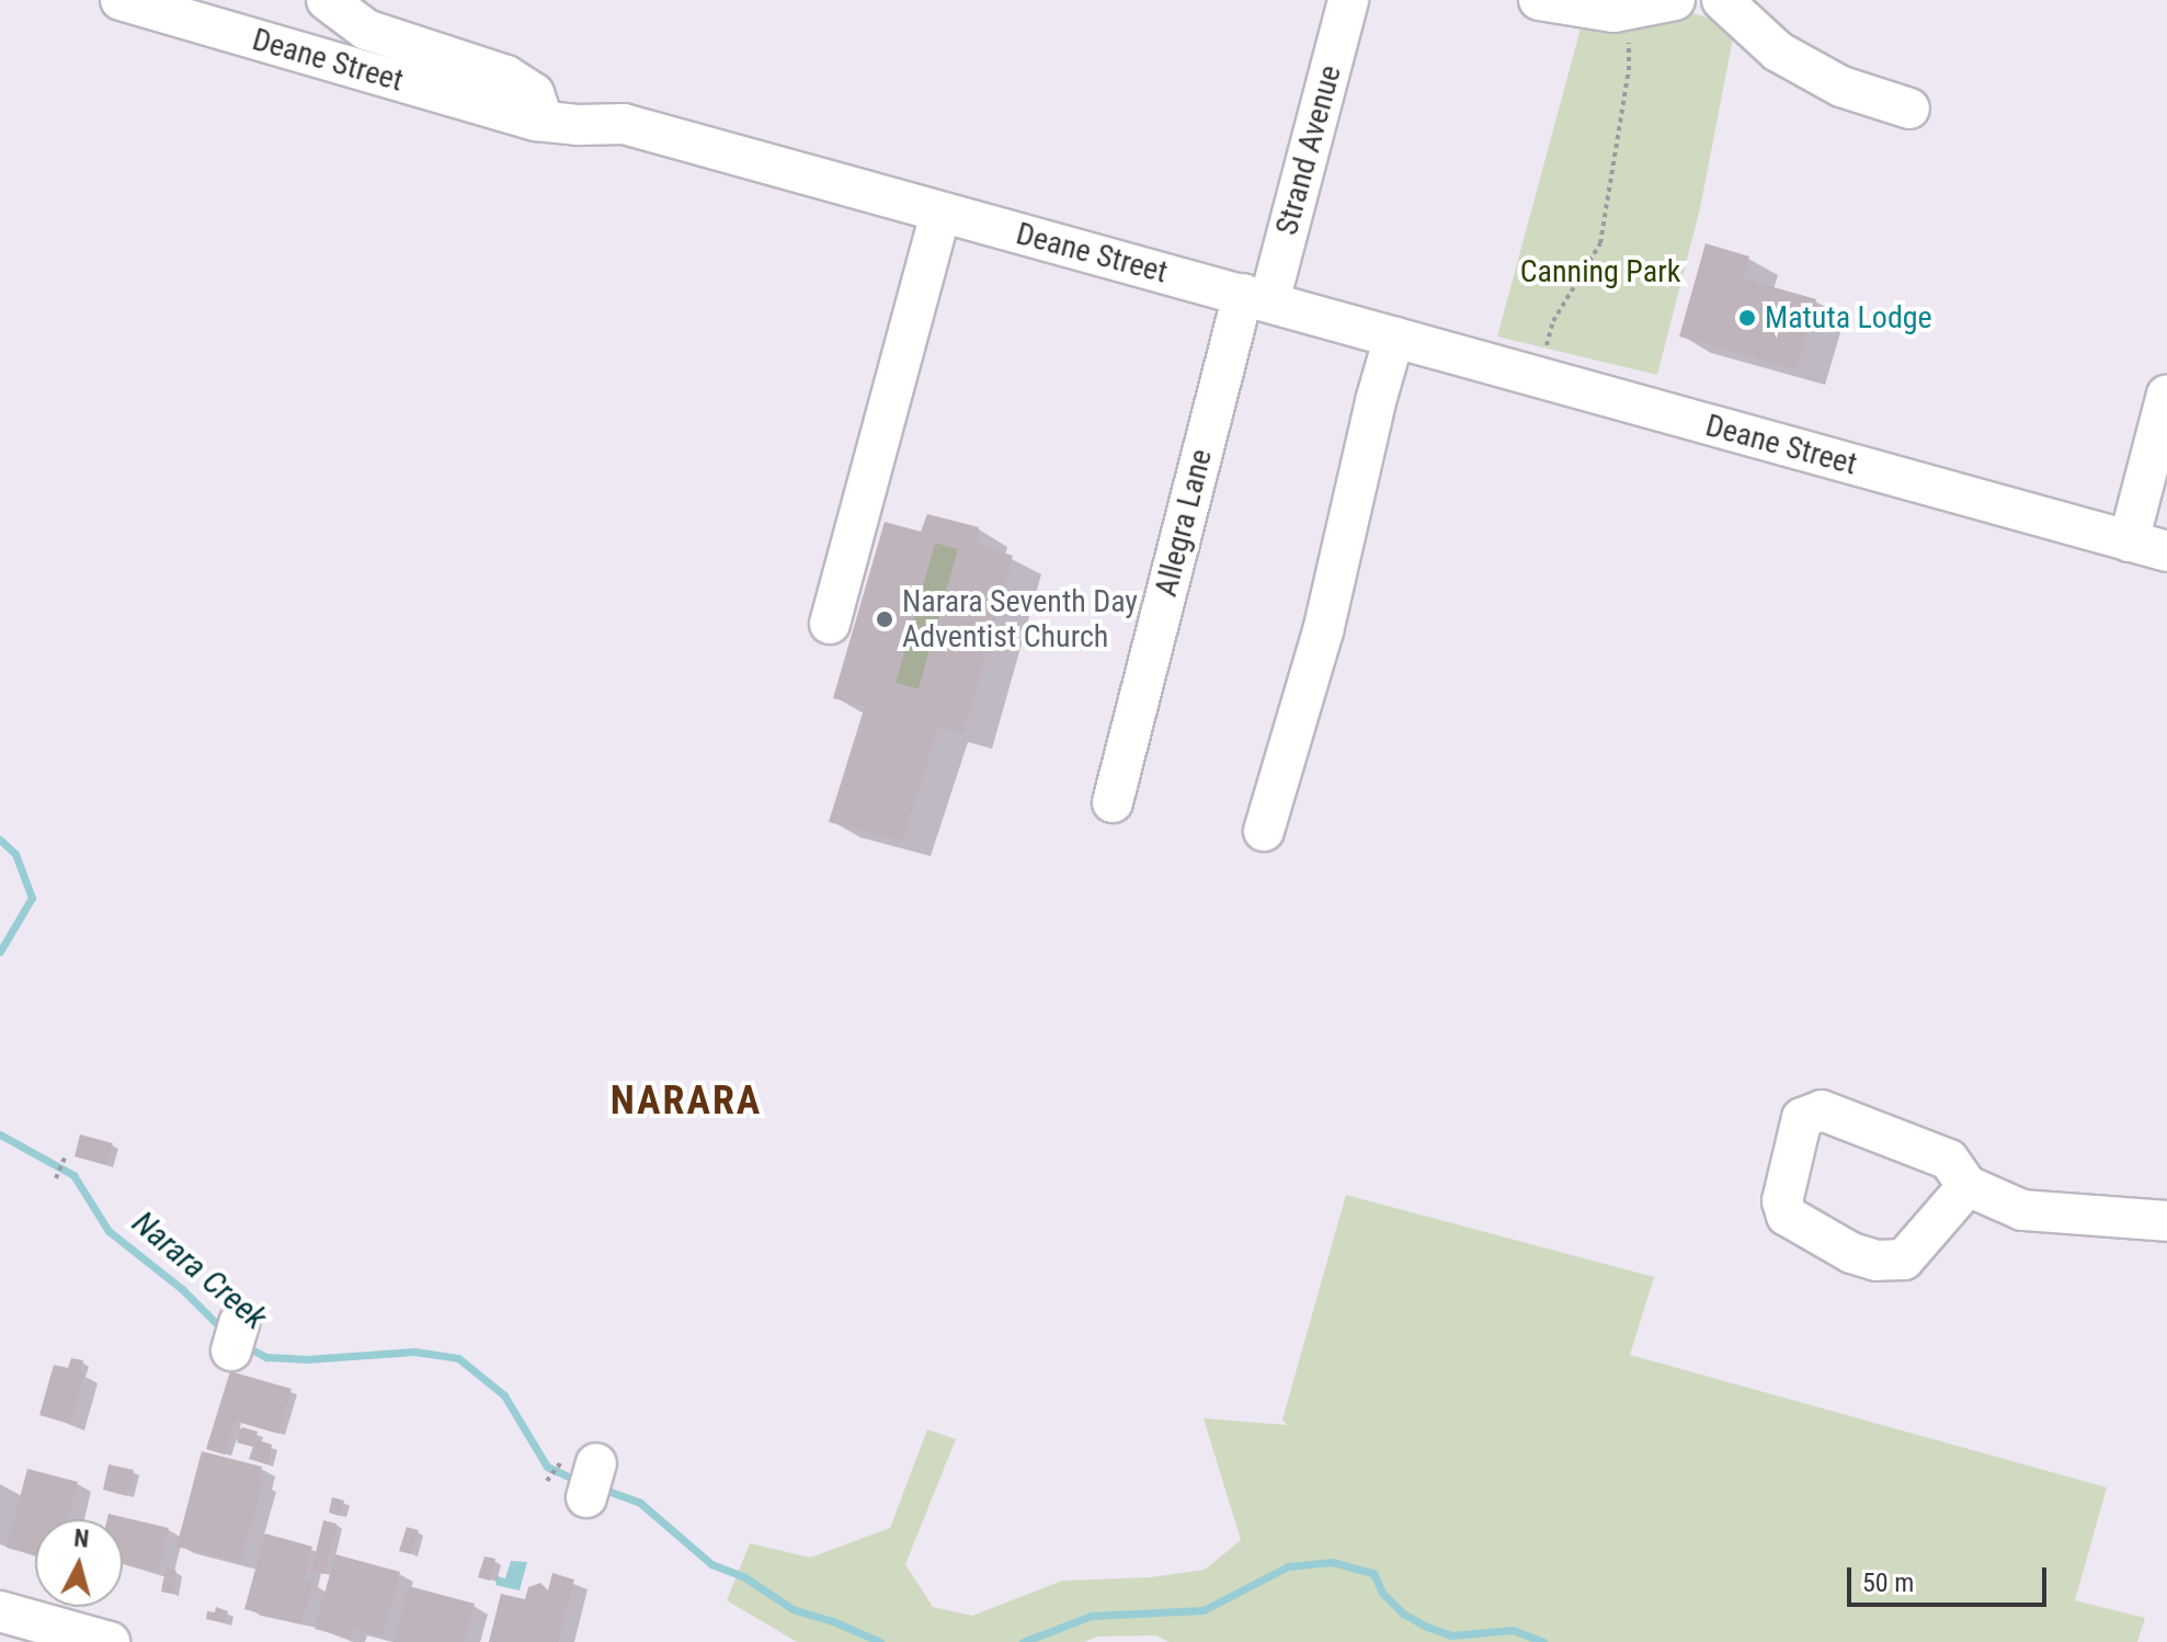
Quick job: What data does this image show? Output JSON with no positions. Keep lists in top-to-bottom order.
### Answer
{
  "streets": {
    "street": ["Deane Street", "Strand Avenue", "Allegra Lane"]
  },
  "crossings": [
    ["Deane Street", "Strand Avenue"],
    ["Deane Street", "Allegra Lane"],
    ["Strand Avenue", "Allegra Lane"]
  ],
  "districts": ["NARARA"],
  "water": ["Narara Creek"],
  "parks": ["Canning Park"],
  "places": ["Matuta Lodge", "Narara Seventh Day Adventist Church"],
  "scale_bar": "50 m",
  "north": "top"
}
